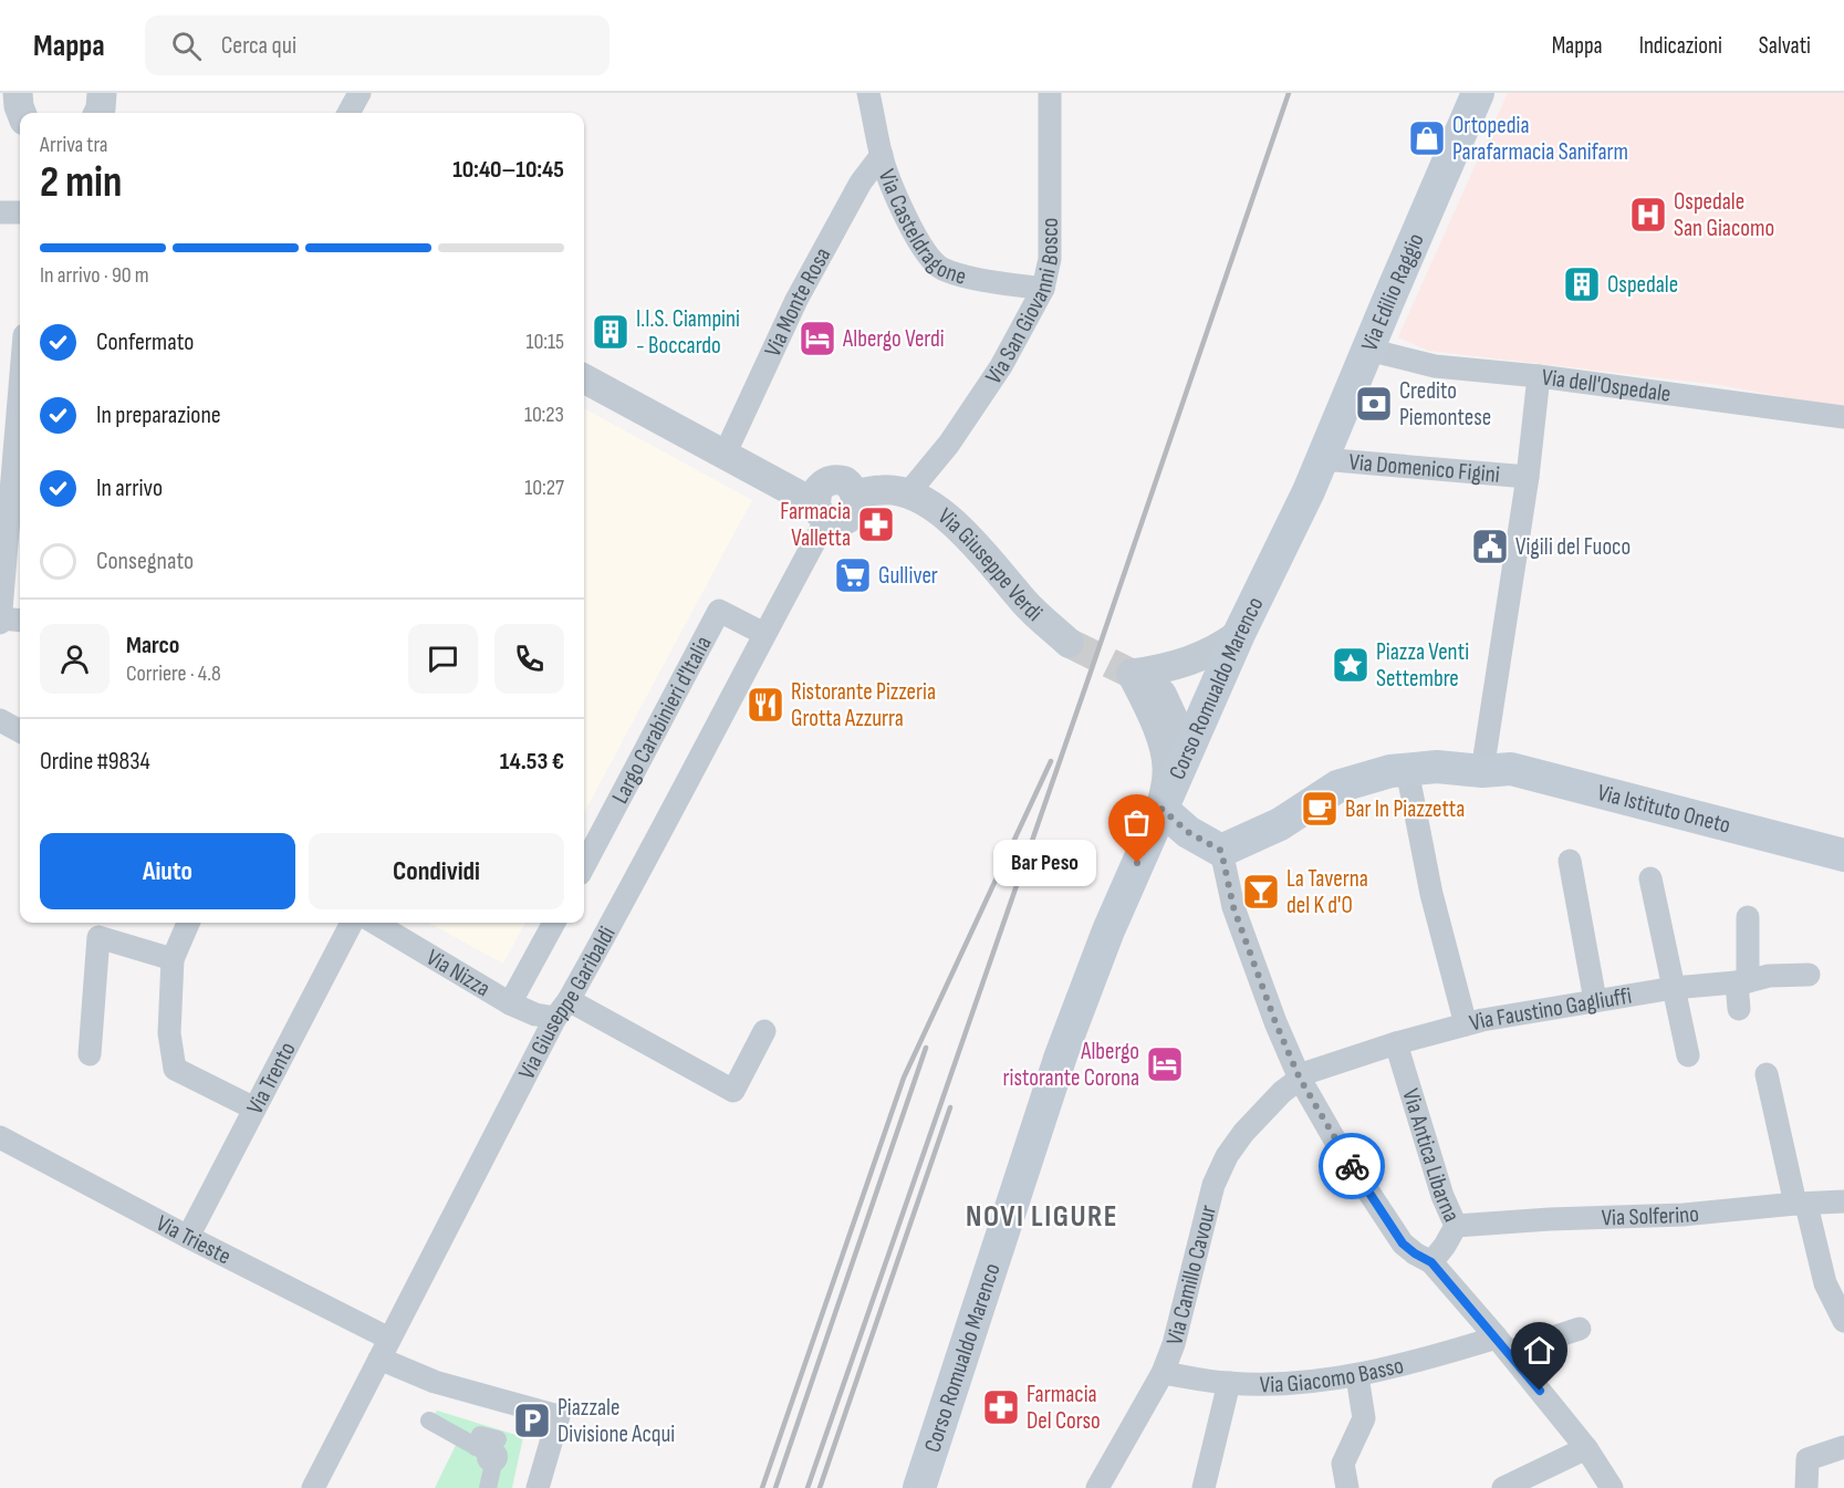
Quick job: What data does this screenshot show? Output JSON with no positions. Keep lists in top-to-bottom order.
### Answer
{
  "streets": {
    "main road": ["Via Edilio Raggio", "Corso Romualdo Marenco", "Via Istituto Oneto"],
    "street": [
      "Via Casteldragone",
      "Via San Giovanni Bosco",
      "Via Monte Rosa",
      "Via dell'Ospedale",
      "Via Domenico Figini",
      "Via Giuseppe Verdi",
      "Largo Carabinieri d'Italia",
      "Via Nizza",
      "Via Giuseppe Garibaldi",
      "Via Faustino Gagliuffi",
      "Via Trento",
      "Via Antica Libarna",
      "Via Solferino",
      "Via Trieste",
      "Via Camillo Cavour",
      "Via Giacomo Basso"
    ]
  },
  "crossings": [
    ["Via Casteldragone", "Via San Giovanni Bosco"],
    ["Via Casteldragone", "Via Monte Rosa"],
    ["Via Edilio Raggio", "Via dell'Ospedale"],
    ["Via Edilio Raggio", "Via Domenico Figini"],
    ["Via Edilio Raggio", "Corso Romualdo Marenco"],
    ["Via San Giovanni Bosco", "Via Giuseppe Verdi"],
    ["Via Giuseppe Verdi", "Via Giuseppe Garibaldi"],
    ["Largo Carabinieri d'Italia", "Via Giuseppe Garibaldi"],
    ["Via Nizza", "Via Giuseppe Garibaldi"],
    ["Via Giuseppe Garibaldi", "Via Trieste"],
    ["Via Faustino Gagliuffi", "Via Antica Libarna"],
    ["Via Faustino Gagliuffi", "Via Camillo Cavour"],
    ["Via Trento", "Via Trieste"],
    ["Via Antica Libarna", "Via Solferino"],
    ["Via Camillo Cavour", "Via Giacomo Basso"]
  ],
  "districts": ["NOVI LIGURE"],
  "places": {
    "shop": ["Ortopedia Parafarmacia Sanifarm"],
    "hospital": ["Ospedale San Giacomo"],
    "building": ["Ospedale", "I.I.S. Ciampini - Boccardo"],
    "hotel": ["Albergo Verdi", "Albergo ristorante Corona"],
    "bank": ["Credito Piemontese"],
    "pharmacy": ["Farmacia Valletta", "Farmacia Del Corso"],
    "public building": ["Vigili del Fuoco"],
    "supermarket": ["Gulliver"],
    "place": ["Piazza Venti Settembre"],
    "restaurant": ["Ristorante Pizzeria Grotta Azzurra"],
    "cafe": ["Bar In Piazzetta"],
    "other": ["Bar Peso"],
    "bar": ["La Taverna del K d'O"],
    "parking": ["Piazzale Divisione Acqui"]
  },
  "page": {
    "header": "Mappa",
    "search": "Cerca qui",
    "nav": ["Mappa", "Indicazioni", "Salvati"],
    "heading": ["2 min", "Arriva tra", "10:40–10:45"],
    "panel": [
      "Marco",
      "Corriere · 4.8",
      "Ordine #9834",
      "14.53 €"
    ],
    "bar": "In arrivo · 90 m",
    "list": [
      ["Confermato", "10:15"],
      ["In preparazione", "10:23"],
      ["In arrivo", "10:27"],
      "Consegnato"
    ],
    "buttons": ["Aiuto", "Condividi"],
    "bubble": "Bar Peso"
  }
}
